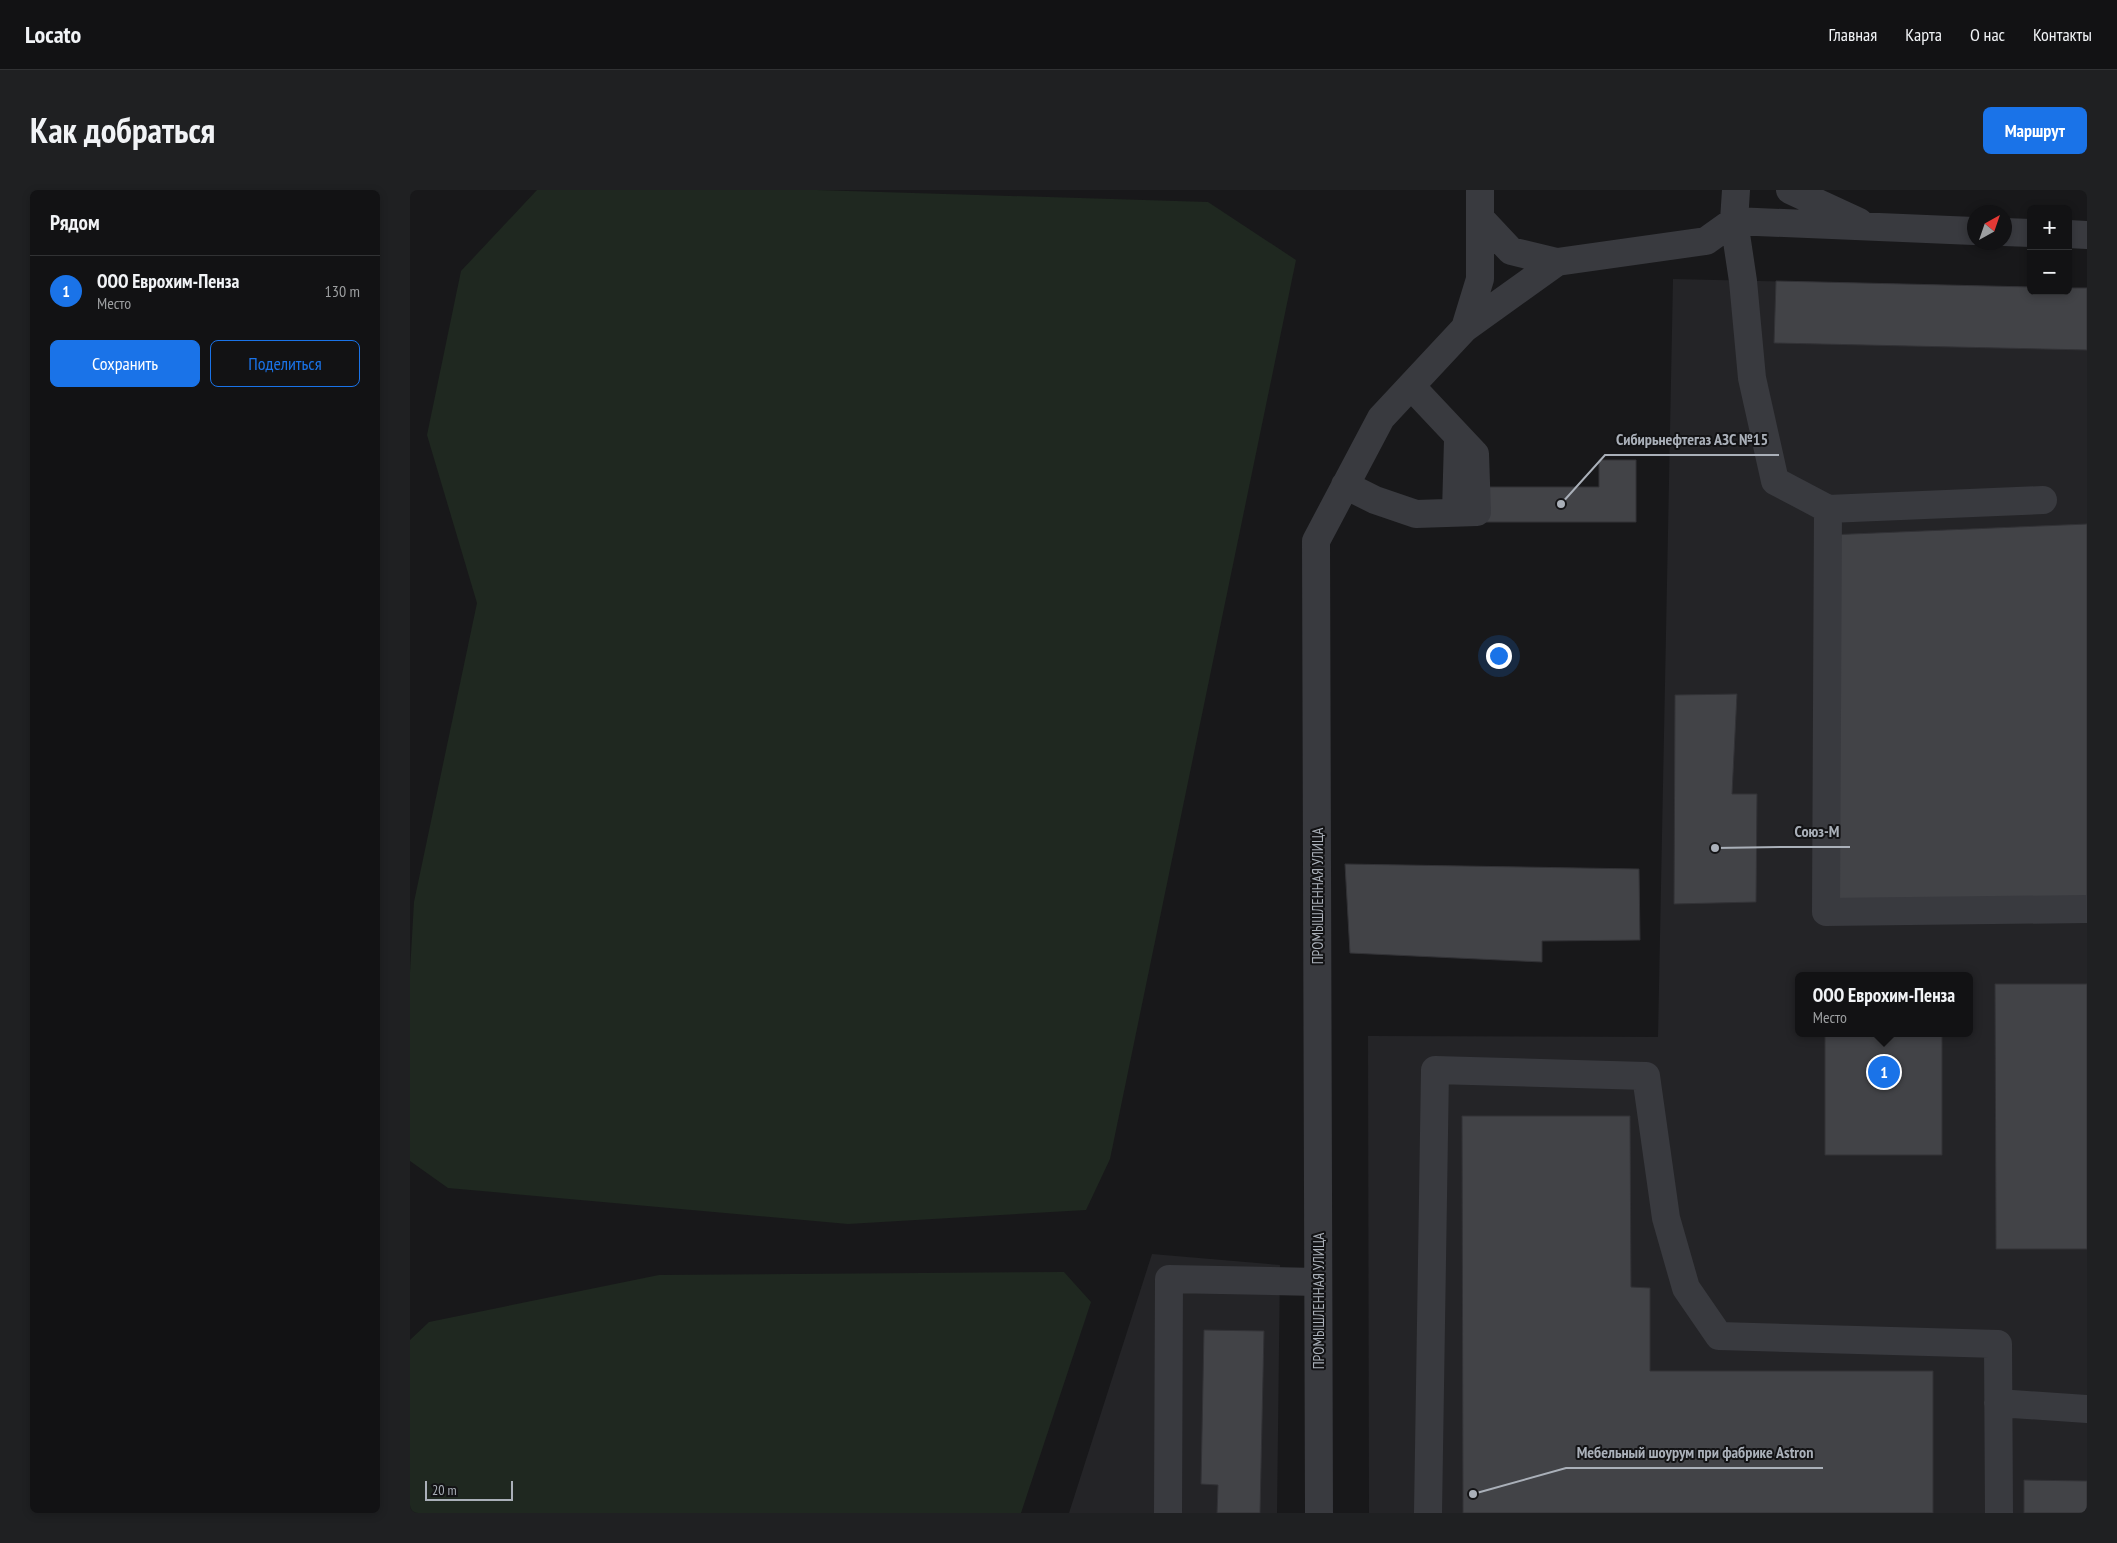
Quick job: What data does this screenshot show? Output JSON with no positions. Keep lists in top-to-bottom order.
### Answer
{
  "streets": {
    "street": ["ПРОМЫШЛЕННАЯ УЛИЦА"]
  },
  "places": ["Сибирьнефтегаз АЗС №15", "Союз-М", "Мебельный шоурум при фабрике Astron"],
  "scale_bar": "20 m",
  "north": "top right",
  "page": {
    "header": "Locato",
    "nav": [
      "Главная",
      "Карта",
      "О нас",
      "Контакты"
    ],
    "title": "Как добраться",
    "buttons": [
      "Маршрут",
      ["Сохранить", "Поделиться"]
    ],
    "heading": "Рядом",
    "map_buttons": ["+", "−"],
    "list": [
      {
        "mark": "1",
        "name": "ООО Еврохим-Пенза",
        "note": "Место",
        "value": "130 m"
      }
    ],
    "popup": ["ООО Еврохим-Пенза", "Место"],
    "pins": "1",
    "scale": "20 m"
  }
}
